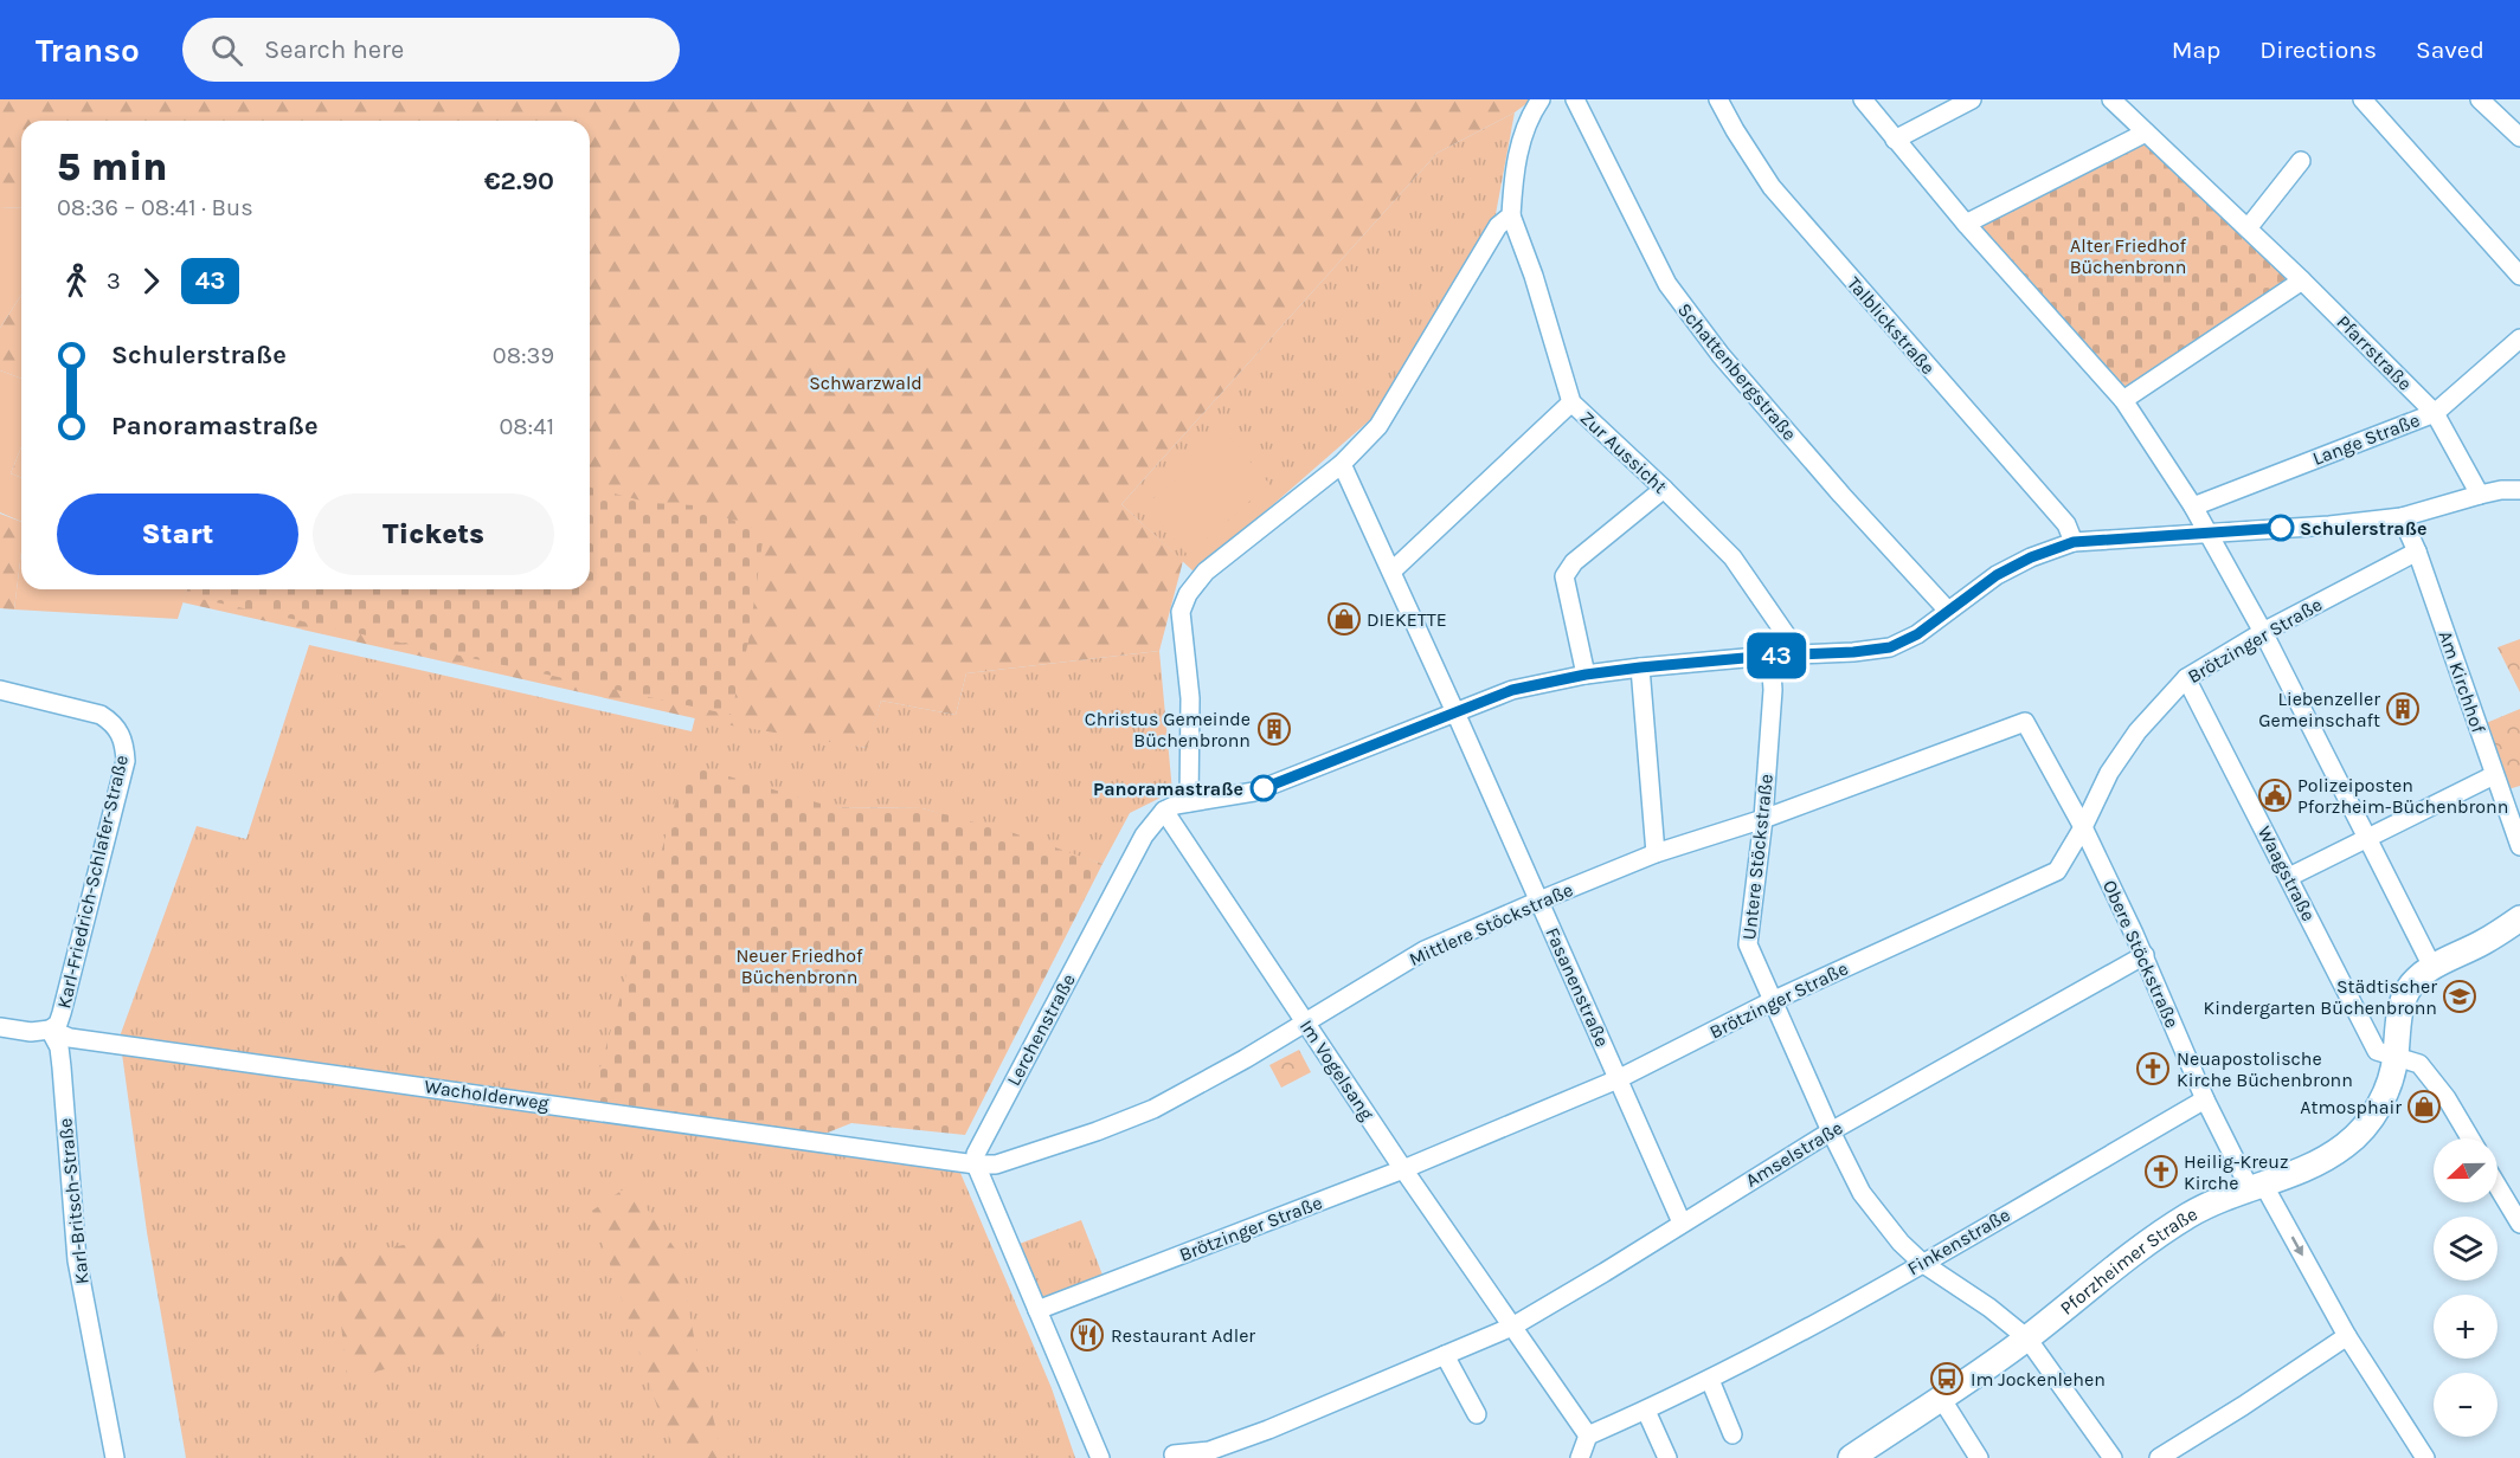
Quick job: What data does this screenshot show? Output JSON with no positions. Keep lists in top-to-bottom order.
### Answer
{
  "streets": {
    "main road": ["Pforzheimer Straße"],
    "street": [
      "Talblickstraße",
      "Pfarrstraße",
      "Schattenbergstraße",
      "Lange Straße",
      "Zur Aussicht",
      "Brötzinger Straße",
      "Am Kirchhof",
      "Untere Stöckstraße",
      "Waagstraße",
      "Karl-Friedrich-Schlafer-Straße",
      "Mittlere Stöckstraße",
      "Obere Stöckstraße",
      "Fasanenstraße",
      "Lerchenstraße",
      "Im Vogelsang",
      "Wacholderweg",
      "Amselstraße",
      "Karl-Britsch-Straße",
      "Finkenstraße"
    ]
  },
  "crossings": [
    ["Pfarrstraße", "Lange Straße"],
    ["Brötzinger Straße", "Am Kirchhof"],
    ["Brötzinger Straße", "Untere Stöckstraße"],
    ["Brötzinger Straße", "Waagstraße"],
    ["Brötzinger Straße", "Obere Stöckstraße"],
    ["Brötzinger Straße", "Fasanenstraße"],
    ["Brötzinger Straße", "Im Vogelsang"],
    ["Untere Stöckstraße", "Mittlere Stöckstraße"],
    ["Untere Stöckstraße", "Amselstraße"],
    ["Untere Stöckstraße", "Finkenstraße"],
    ["Untere Stöckstraße", "Pforzheimer Straße"],
    ["Waagstraße", "Pforzheimer Straße"],
    ["Karl-Friedrich-Schlafer-Straße", "Wacholderweg"],
    ["Karl-Friedrich-Schlafer-Straße", "Karl-Britsch-Straße"],
    ["Mittlere Stöckstraße", "Obere Stöckstraße"],
    ["Mittlere Stöckstraße", "Fasanenstraße"],
    ["Mittlere Stöckstraße", "Lerchenstraße"],
    ["Mittlere Stöckstraße", "Im Vogelsang"],
    ["Mittlere Stöckstraße", "Wacholderweg"],
    ["Obere Stöckstraße", "Amselstraße"],
    ["Obere Stöckstraße", "Finkenstraße"],
    ["Obere Stöckstraße", "Pforzheimer Straße"],
    ["Fasanenstraße", "Amselstraße"],
    ["Lerchenstraße", "Im Vogelsang"],
    ["Lerchenstraße", "Wacholderweg"],
    ["Im Vogelsang", "Amselstraße"],
    ["Wacholderweg", "Karl-Britsch-Straße"]
  ],
  "parks": ["Alter Friedhof Büchenbronn", "Schwarzwald", "Neuer Friedhof Büchenbronn"],
  "places": {
    "other": ["Schulerstraße", "Panoramastraße"],
    "shop": ["DIEKETTE", "Atmosphair"],
    "building": ["Liebenzeller Gemeinschaft", "Christus Gemeinde Büchenbronn"],
    "public building": ["Polizeiposten Pforzheim-Büchenbronn"],
    "school or university": ["Städtischer Kindergarten Büchenbronn"],
    "church": ["Neuapostolische Kirche Büchenbronn", "Heilig-Kreuz Kirche"],
    "restaurant": ["Restaurant Adler"],
    "bus stop": ["Im Jockenlehen"]
  },
  "lines": ["bus line 43"],
  "north": "left",
  "page": {
    "header": "Transo",
    "search": "Search here",
    "nav": ["Map", "Directions", "Saved"],
    "on_map": "43",
    "heading": ["5 min", "08:36 – 08:41 · Bus", "€2.90"],
    "legs": ["3", "43"],
    "list": [
      {
        "name": "Schulerstraße",
        "value": "08:39"
      },
      {
        "name": "Panoramastraße",
        "value": "08:41"
      }
    ],
    "buttons": ["Start", "Tickets"],
    "map_buttons": ["+", "−"]
  }
}
